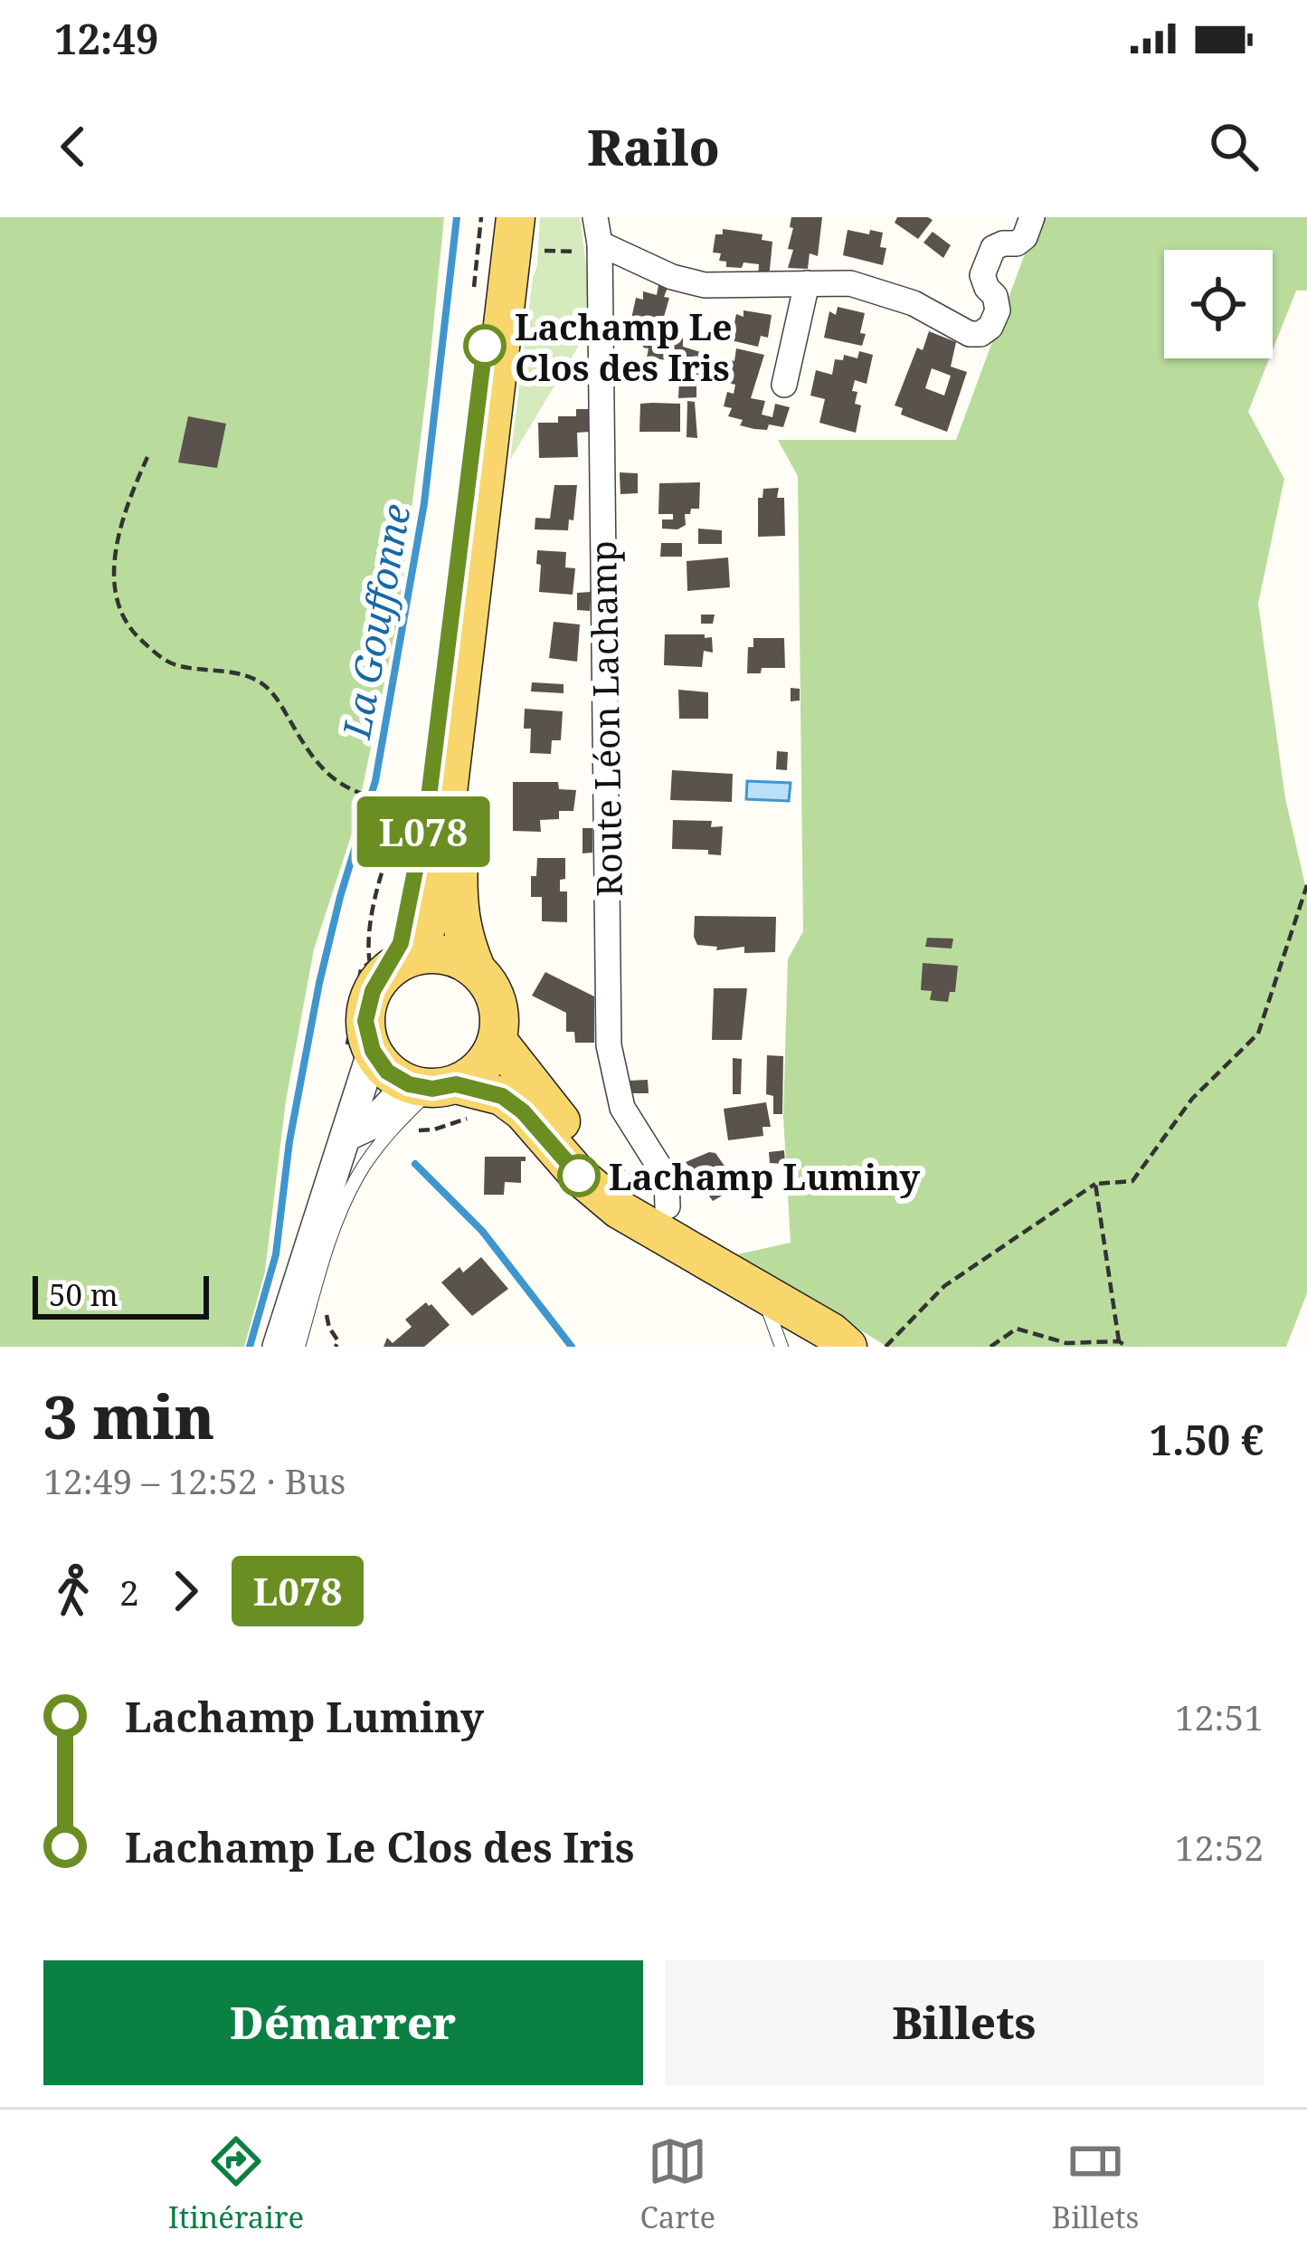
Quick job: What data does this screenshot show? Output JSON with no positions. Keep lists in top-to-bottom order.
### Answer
{
  "streets": {
    "street": ["Route Léon Lachamp"]
  },
  "water": ["La Gouffonne"],
  "places": ["Lachamp Le Clos des Iris", "Lachamp Luminy"],
  "lines": ["bus line L078"],
  "scale_bar": "50 m",
  "page": {
    "status": "12:49",
    "header": "Railo",
    "on_map": "L078",
    "scale": "50 m",
    "heading": ["3 min", "12:49 – 12:52 · Bus", "1.50 €"],
    "legs": ["2", "L078"],
    "list": [
      {
        "name": "Lachamp Luminy",
        "value": "12:51"
      },
      {
        "name": "Lachamp Le Clos des Iris",
        "value": "12:52"
      }
    ],
    "buttons": ["Démarrer", "Billets"],
    "tabs": ["Itinéraire", "Carte", "Billets"]
  }
}
